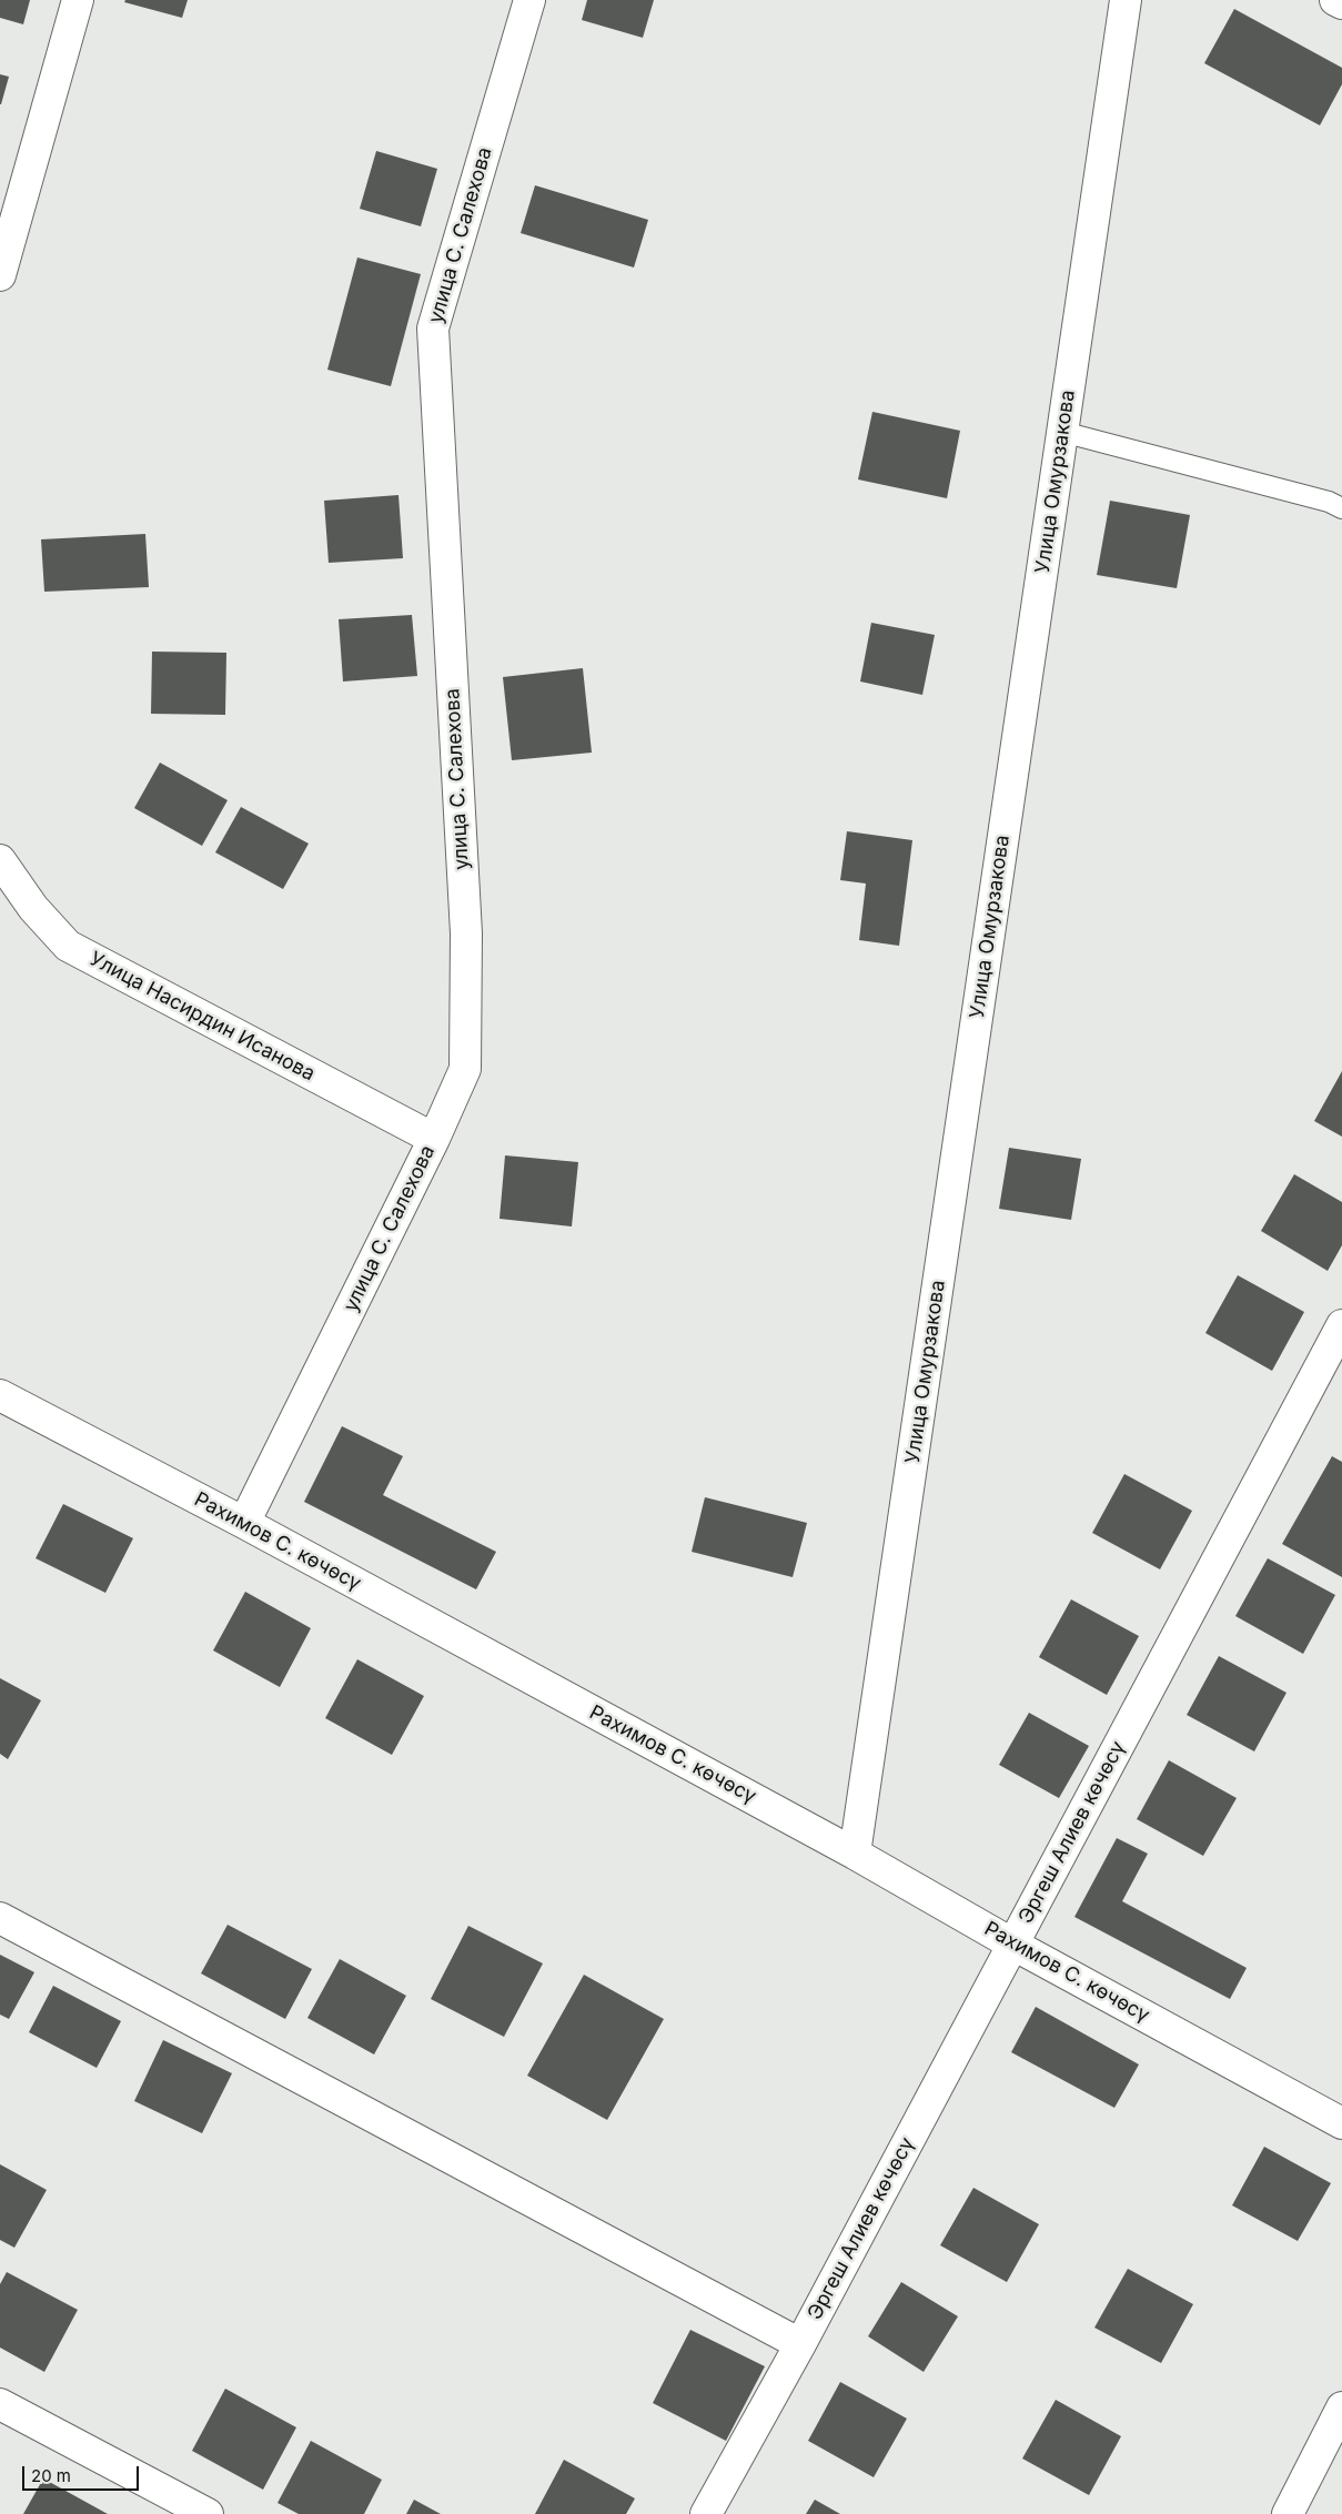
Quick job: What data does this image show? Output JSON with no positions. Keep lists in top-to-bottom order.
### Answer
{
  "streets": {
    "street": [
      "улица С. Салехова",
      "Улица Омурзакова",
      "Улица Насирдин Исанова",
      "Рахимов С. көчөсү",
      "Эргеш Алиев көчөсү"
    ]
  },
  "crossings": [
    ["улица С. Салехова", "Улица Насирдин Исанова"],
    ["улица С. Салехова", "Рахимов С. көчөсү"],
    ["Улица Омурзакова", "Рахимов С. көчөсү"],
    ["Рахимов С. көчөсү", "Эргеш Алиев көчөсү"]
  ],
  "scale_bar": "20 m"
}
